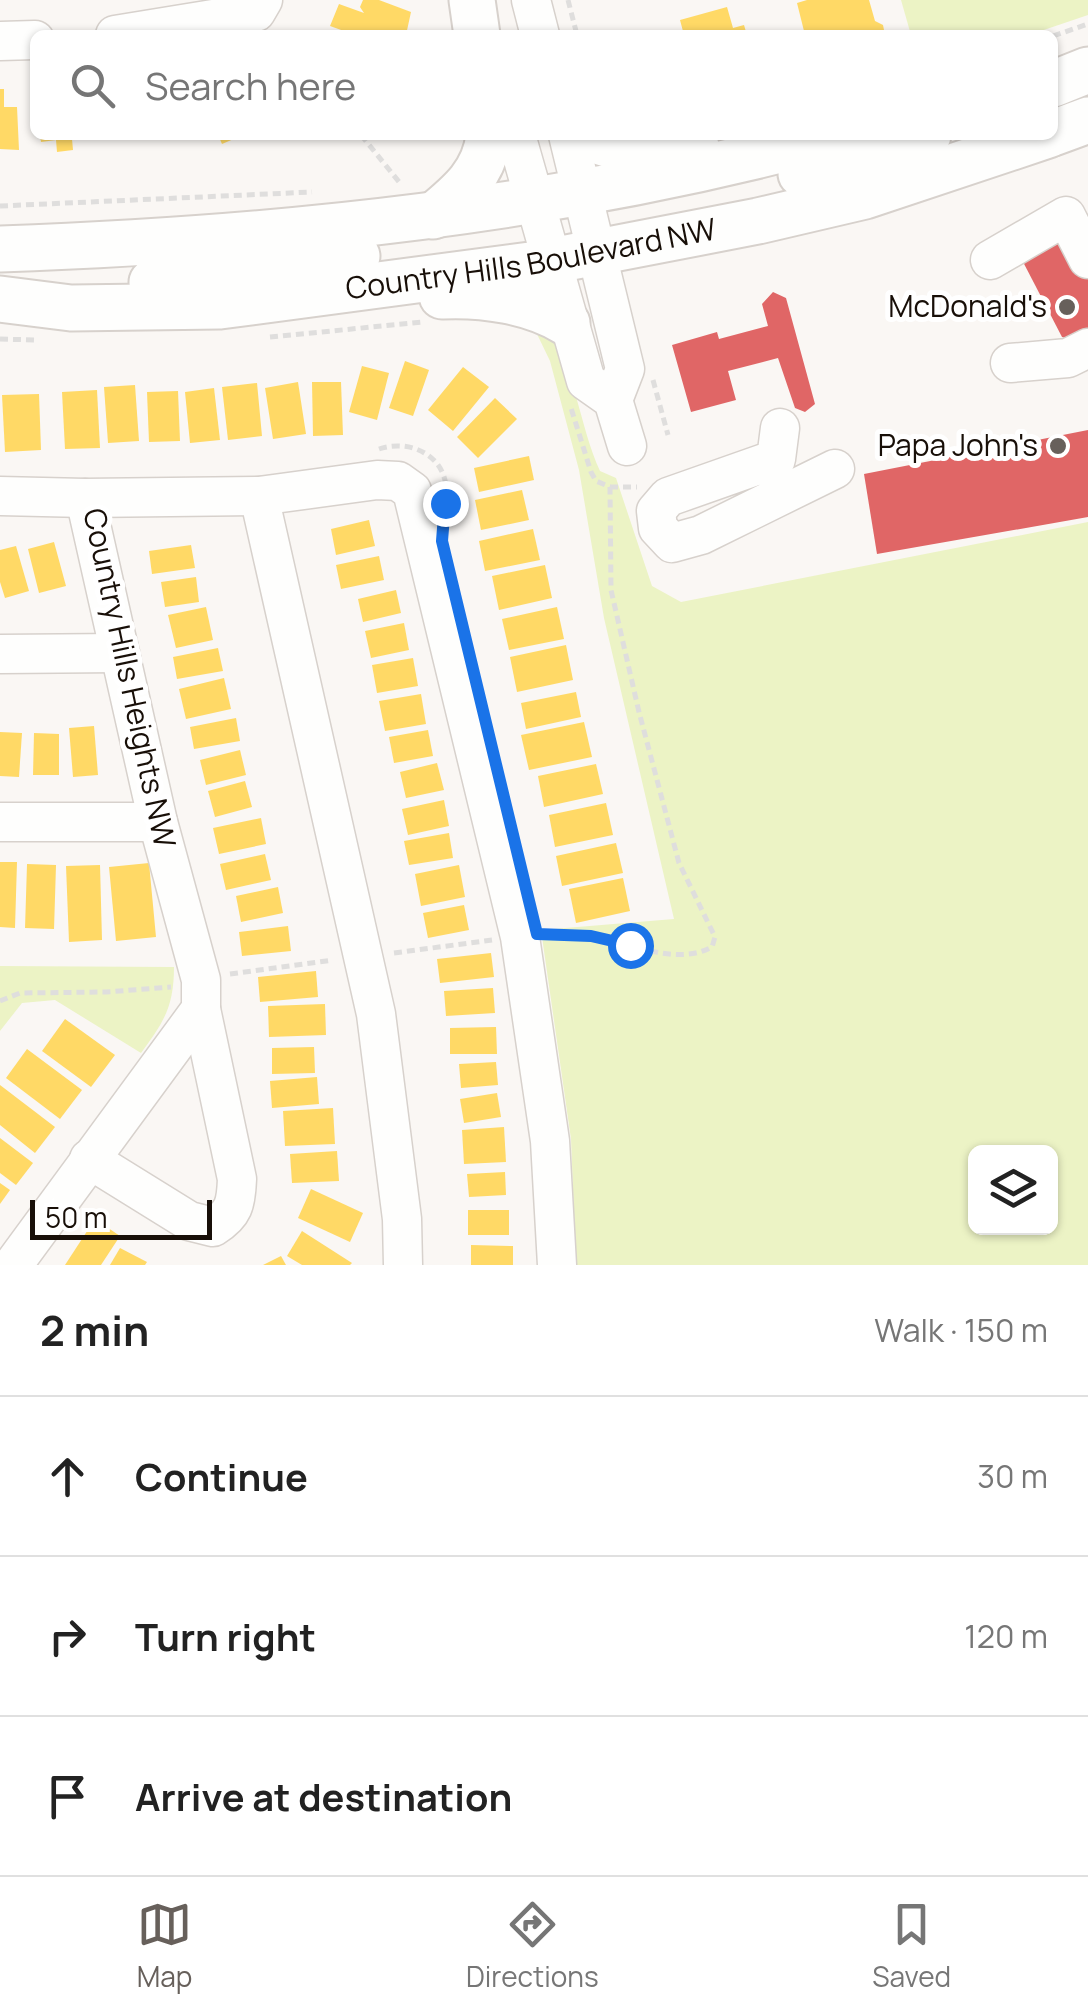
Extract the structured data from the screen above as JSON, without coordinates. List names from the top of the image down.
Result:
{
  "streets": {
    "main road": ["Country Hills Boulevard NW"],
    "street": ["Country Hills Heights NW"]
  },
  "places": ["McDonald's", "Papa John's"],
  "scale_bar": "50 m",
  "page": {
    "search": "Search here",
    "scale": "50 m",
    "heading": ["2 min", "Walk · 150 m"],
    "list": [
      ["Continue", "30 m"],
      ["Turn right", "120 m"],
      "Arrive at destination"
    ],
    "nav": ["Map", "Directions", "Saved"]
  }
}
